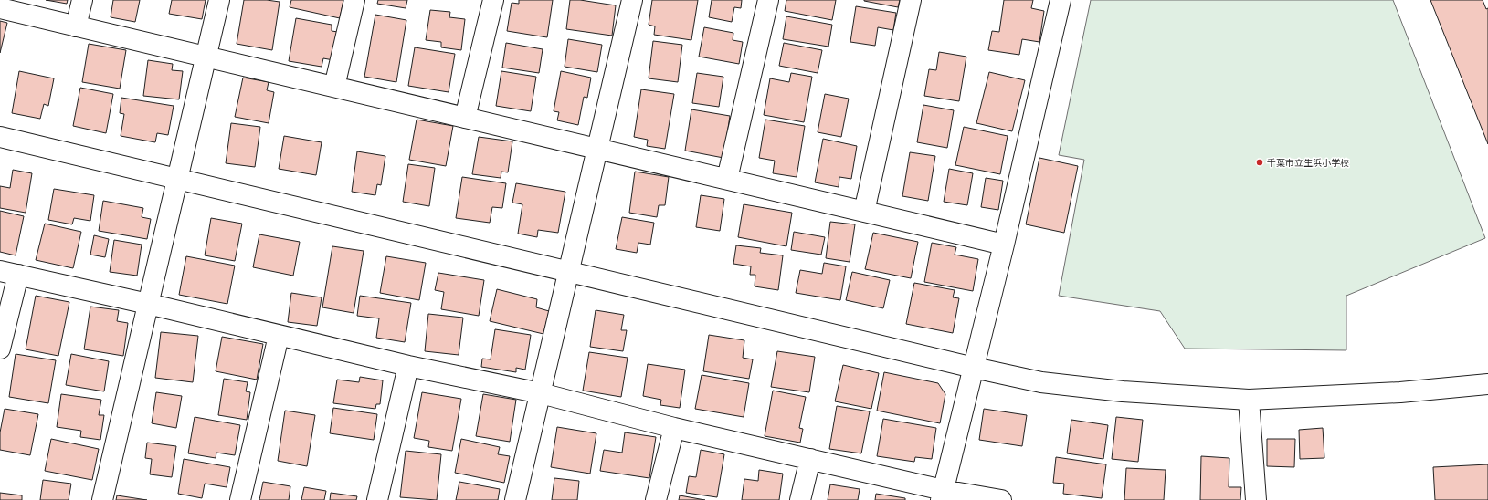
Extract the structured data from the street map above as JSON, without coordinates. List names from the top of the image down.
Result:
{
  "places": ["千葉市立生浜小学校"]
}
